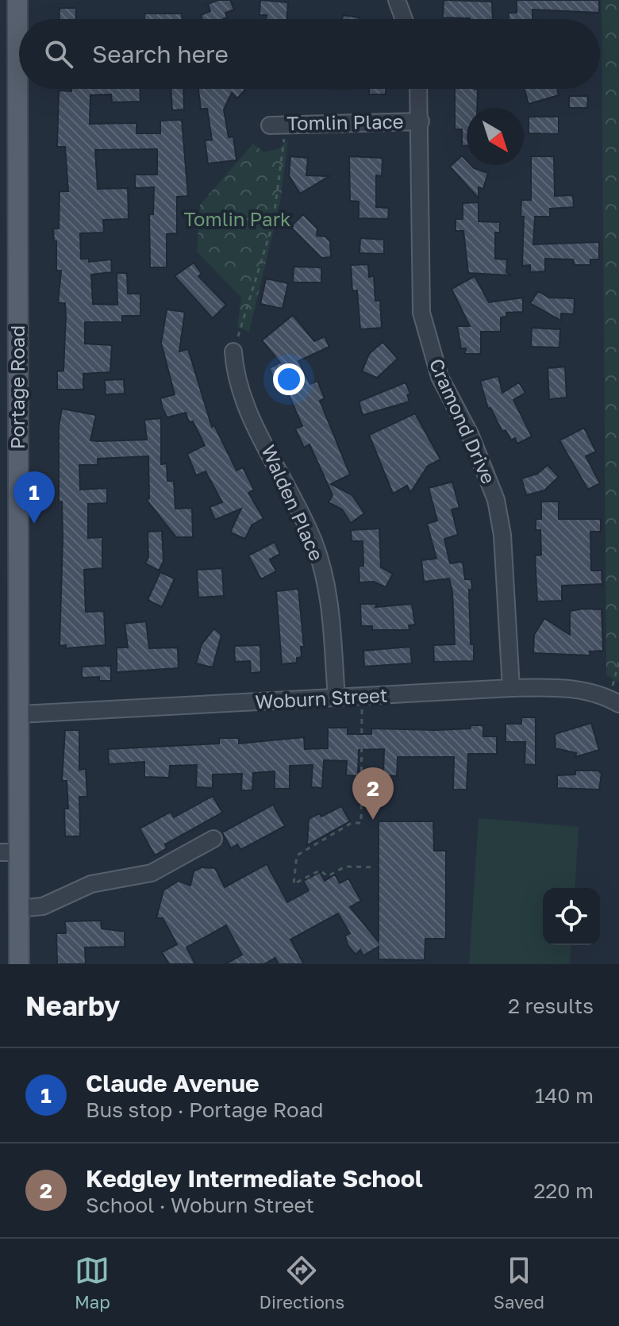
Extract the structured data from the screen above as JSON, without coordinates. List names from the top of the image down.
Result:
{
  "streets": {
    "main road": ["Portage Road"],
    "street": [
      "Tomlin Place",
      "Cramond Drive",
      "Walden Place",
      "Woburn Street"
    ]
  },
  "crossings": [
    ["Tomlin Place", "Cramond Drive"],
    ["Portage Road", "Woburn Street"],
    ["Cramond Drive", "Woburn Street"],
    ["Walden Place", "Woburn Street"]
  ],
  "parks": ["Tomlin Park"],
  "north": "bottom right",
  "page": {
    "search": "Search here",
    "pins": ["1", "2"],
    "heading": ["Nearby", "2 results"],
    "list": [
      {
        "mark": "1",
        "name": "Claude Avenue",
        "note": "Bus stop · Portage Road",
        "value": "140 m"
      },
      {
        "mark": "2",
        "name": "Kedgley Intermediate School",
        "note": "School · Woburn Street",
        "value": "220 m"
      }
    ],
    "nav": ["Map", "Directions", "Saved"]
  }
}
